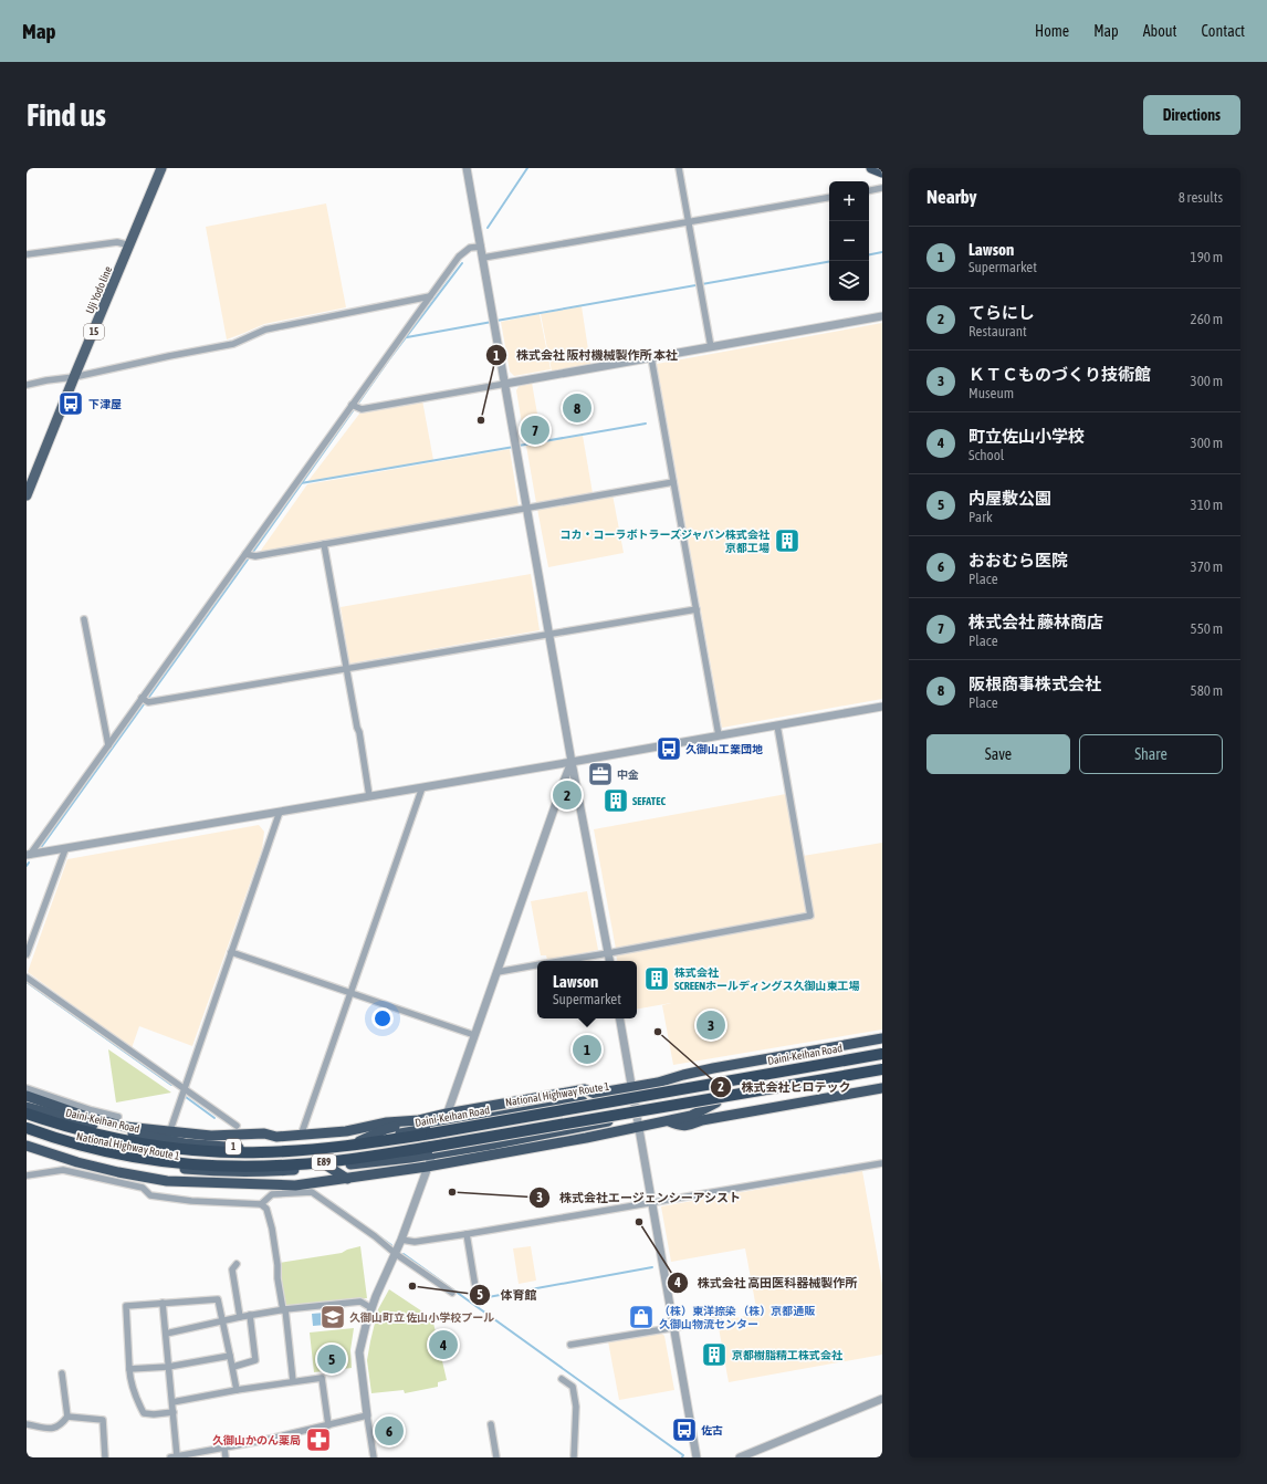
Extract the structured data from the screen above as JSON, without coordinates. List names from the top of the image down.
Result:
{
  "streets": {
    "highway": [
      "Daini-Keihan Road",
      "National Highway Route 1",
      "1",
      "E89"
    ],
    "main road": ["Uji Yodo line", "15"]
  },
  "places": {
    "bus stop": ["下津屋", "久御山工業団地", "佐古"],
    "other": [
      "株式会社 阪村機械製作所 本社",
      "株式会社ヒロテック",
      "株式会社エージェンシーアシスト",
      "株式会社 高田医科器械製作所",
      "体育館"
    ],
    "building": [
      "コカ・コーラボトラーズジャパン株式会社 京都工場",
      "SEFATEC",
      "株式会社 SCREENホールディングス久御山東工場",
      "京都樹脂精工株式会社"
    ],
    "office": ["中金"],
    "school or university": ["久御山町立 佐山小学校プール"],
    "shop": ["（株）東洋捺染 （株）京都通販 久御山物流センター"],
    "pharmacy": ["久御山かのん薬局"]
  },
  "page": {
    "header": "Map",
    "nav": [
      "Home",
      "Map",
      "About",
      "Contact"
    ],
    "buttons": [
      "Directions",
      ["Save", "Share"]
    ],
    "title": "Find us",
    "heading": ["Nearby", "8 results"],
    "map_buttons": ["+", "−"],
    "list": [
      {
        "mark": "1",
        "name": "Lawson",
        "note": "Supermarket",
        "value": "190 m"
      },
      {
        "mark": "2",
        "name": "てらにし",
        "note": "Restaurant",
        "value": "260 m"
      },
      {
        "mark": "3",
        "name": "ＫＴＣものづくり技術館",
        "note": "Museum",
        "value": "300 m"
      },
      {
        "mark": "4",
        "name": "町立佐山小学校",
        "note": "School",
        "value": "300 m"
      },
      {
        "mark": "5",
        "name": "内屋敷公園",
        "note": "Park",
        "value": "310 m"
      },
      {
        "mark": "6",
        "name": "おおむら医院",
        "note": "Place",
        "value": "370 m"
      },
      {
        "mark": "7",
        "name": "株式会社 藤林商店",
        "note": "Place",
        "value": "550 m"
      },
      {
        "mark": "8",
        "name": "阪根商事株式会社",
        "note": "Place",
        "value": "580 m"
      }
    ],
    "pins": [
      "8",
      "7",
      "2",
      "3",
      "1",
      "4",
      "5",
      "6"
    ],
    "popup": ["Lawson", "Supermarket"]
  }
}
